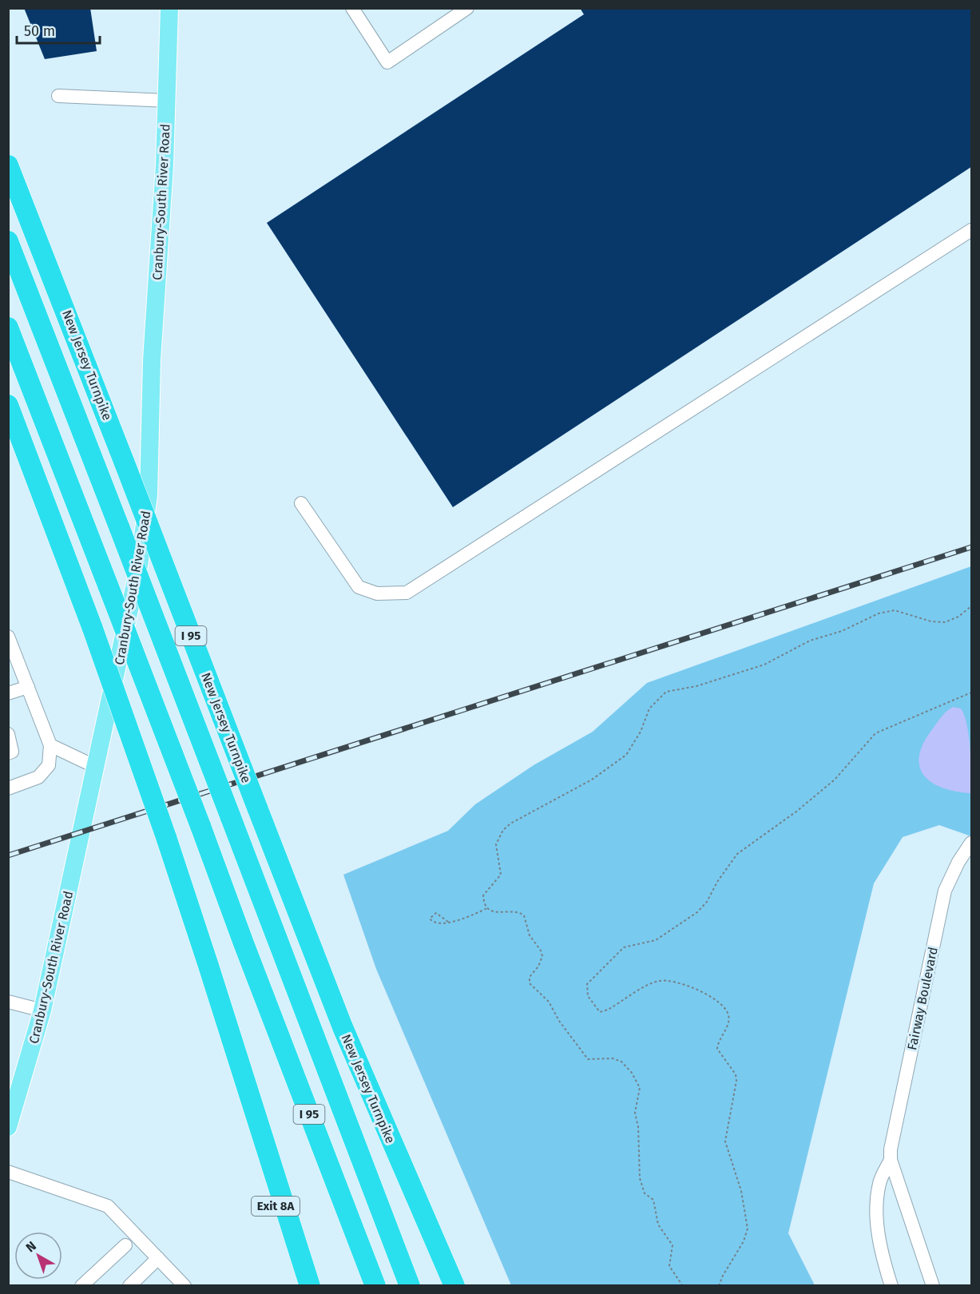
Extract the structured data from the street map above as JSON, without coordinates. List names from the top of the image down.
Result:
{
  "streets": {
    "highway": ["New Jersey Turnpike", "I 95", "Exit 8A"],
    "main road": ["Cranbury-South River Road"],
    "street": ["Fairway Boulevard"]
  },
  "scale_bar": "50 m",
  "north": "top left"
}
